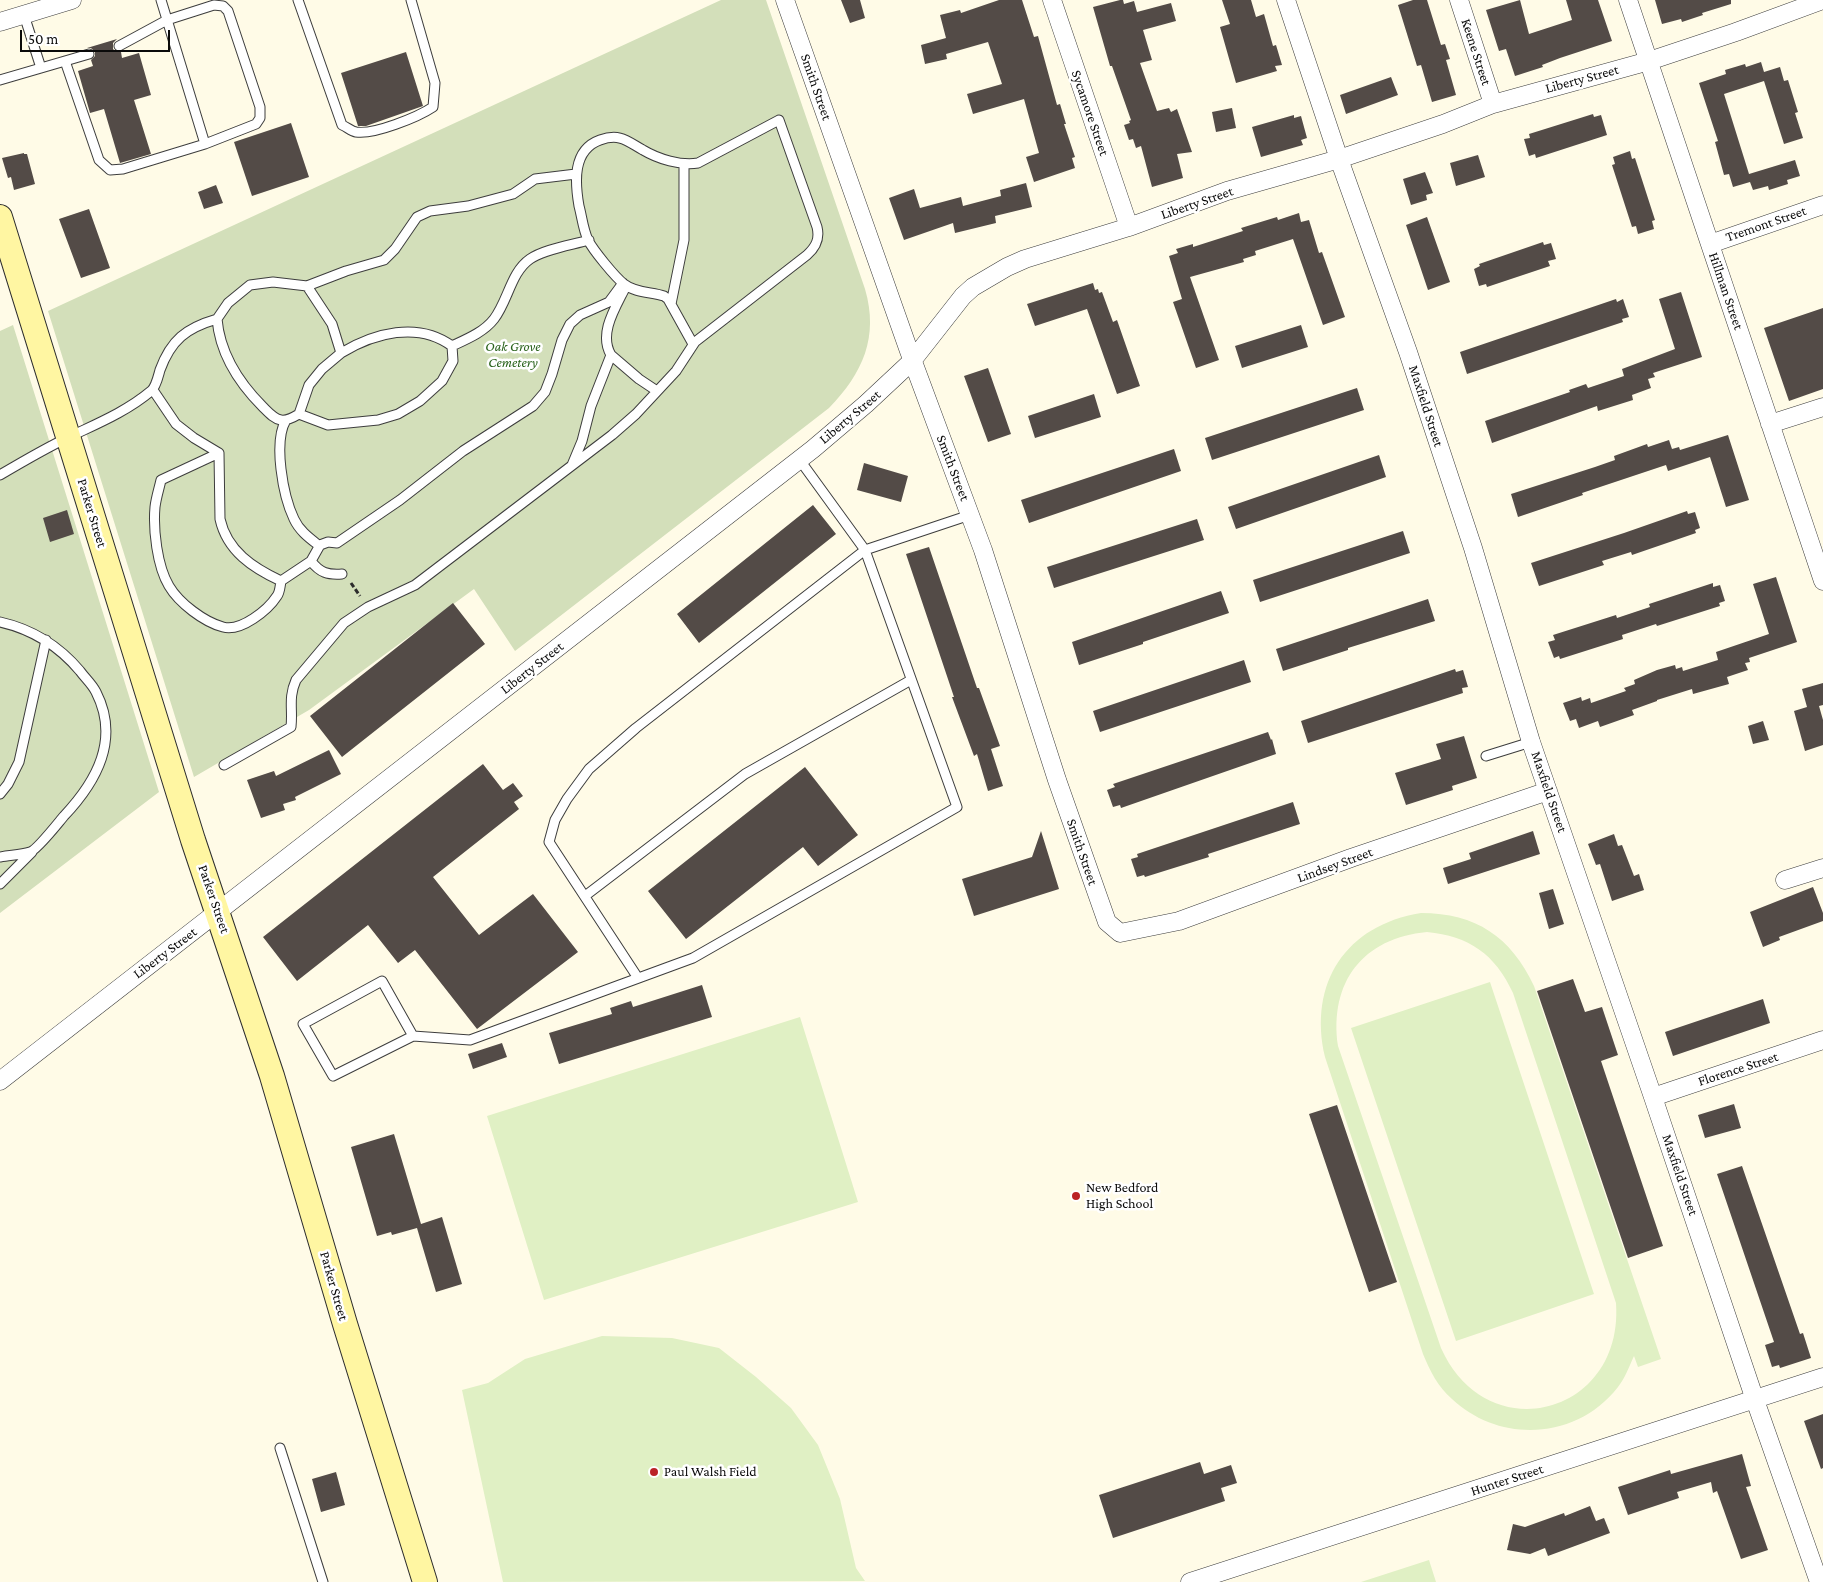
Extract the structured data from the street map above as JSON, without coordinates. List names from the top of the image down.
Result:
{
  "streets": {
    "main road": ["Parker Street"],
    "street": [
      "Keene Street",
      "Liberty Street",
      "Smith Street",
      "Sycamore Street",
      "Tremont Street",
      "Hillman Street",
      "Maxfield Street",
      "Lindsey Street",
      "Florence Street",
      "Hunter Street"
    ]
  },
  "crossings": [
    ["Keene Street", "Liberty Street"],
    ["Liberty Street", "Smith Street"],
    ["Liberty Street", "Sycamore Street"],
    ["Liberty Street", "Hillman Street"],
    ["Liberty Street", "Maxfield Street"],
    ["Liberty Street", "Parker Street"],
    ["Smith Street", "Lindsey Street"],
    ["Tremont Street", "Hillman Street"],
    ["Maxfield Street", "Lindsey Street"],
    ["Maxfield Street", "Florence Street"],
    ["Maxfield Street", "Hunter Street"]
  ],
  "parks": ["Oak Grove Cemetery"],
  "places": ["New Bedford High School", "Paul Walsh Field"],
  "scale_bar": "50 m"
}
